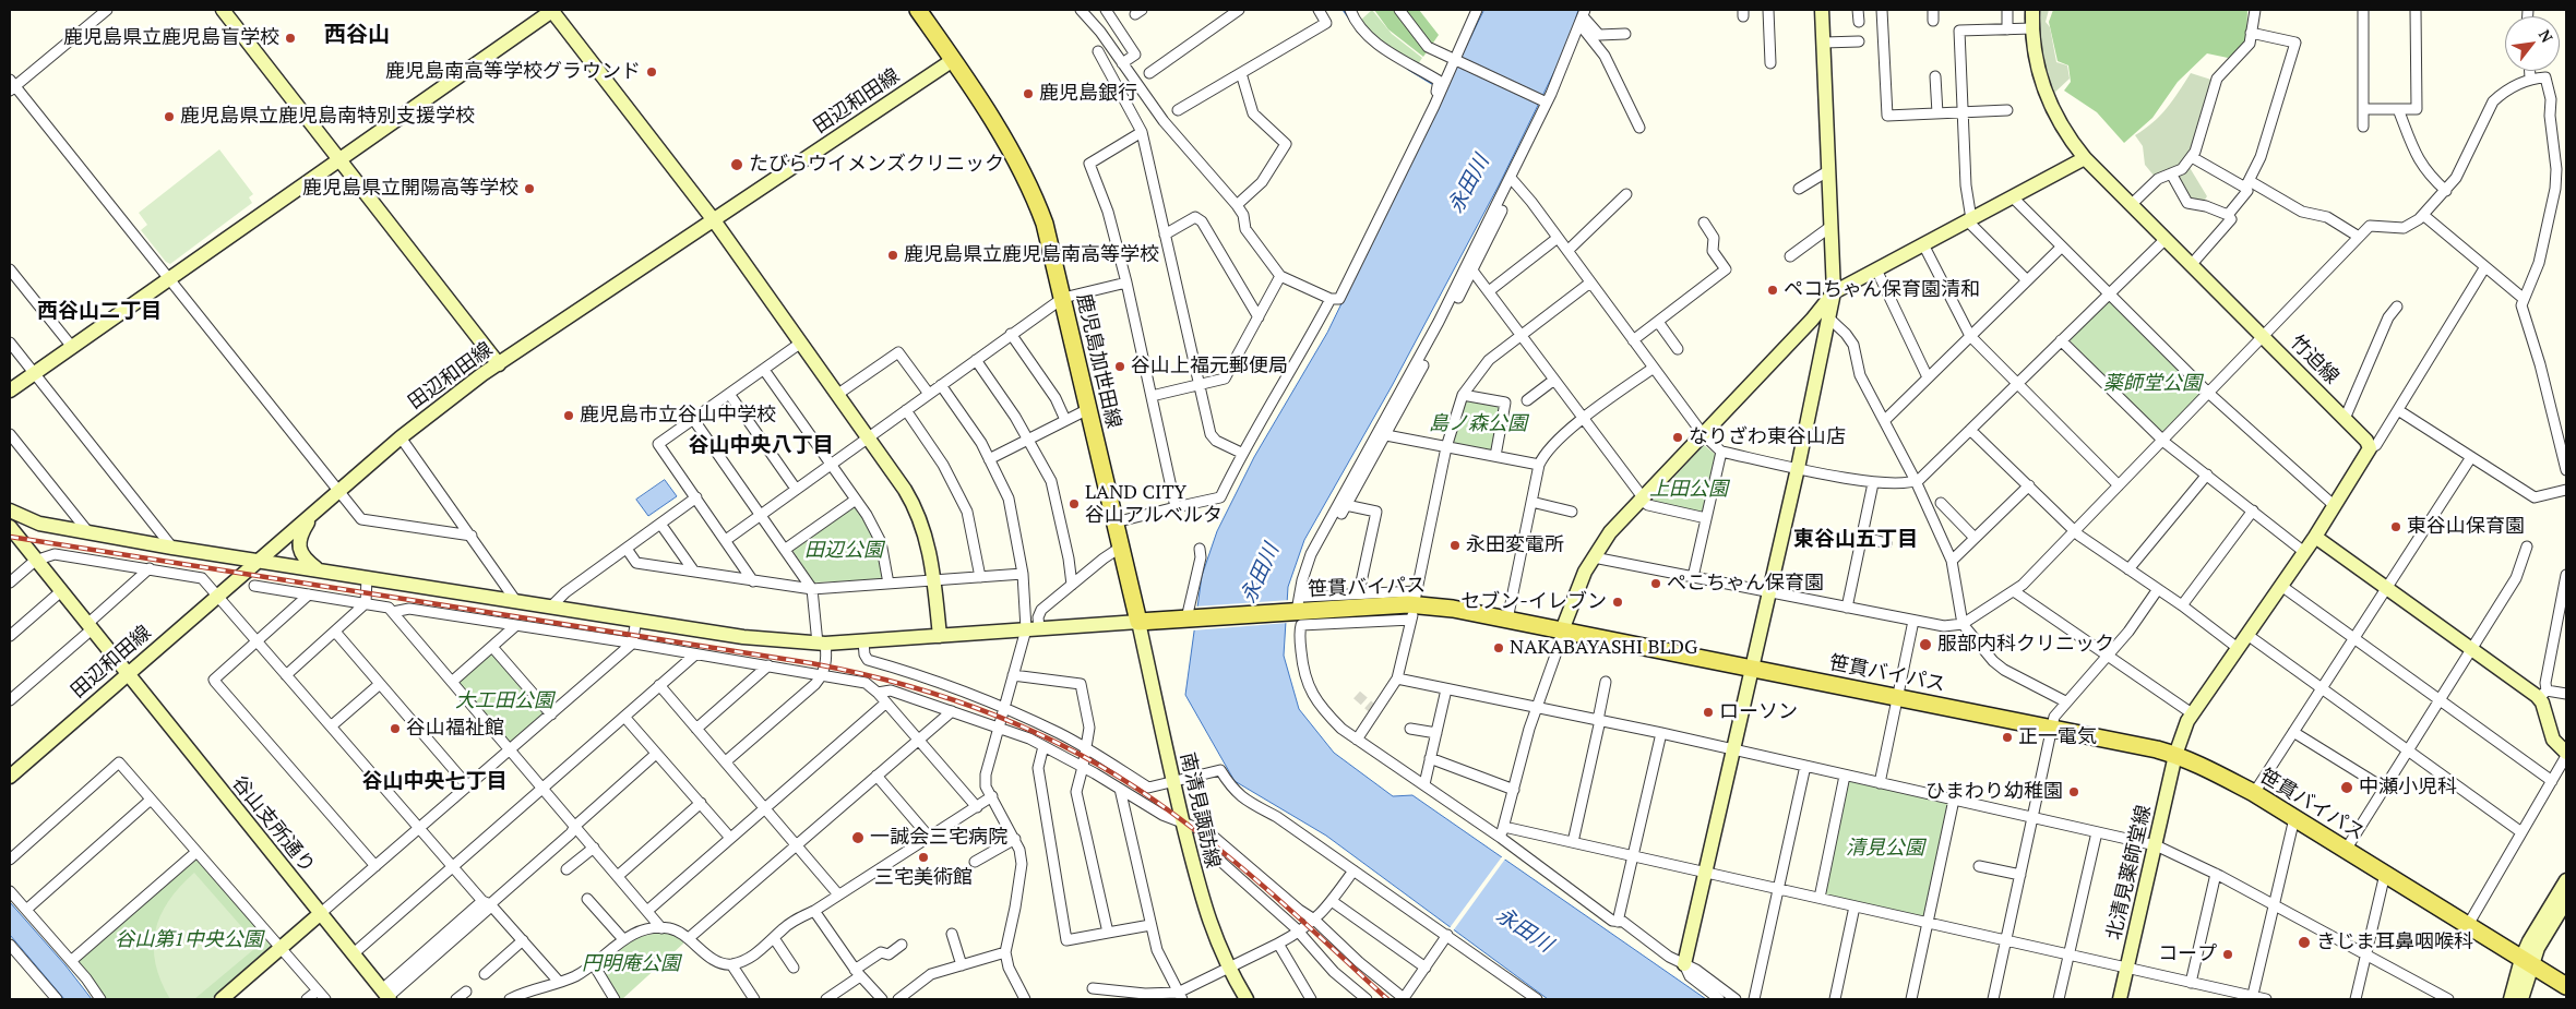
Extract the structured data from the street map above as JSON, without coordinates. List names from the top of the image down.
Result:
{
  "streets": {
    "main road": ["鹿児島加世田線", "笹貫バイパス"],
    "street": [
      "田辺和田線",
      "竹迫線",
      "南清見諏訪線",
      "谷山支所通り",
      "北清見薬師堂線"
    ]
  },
  "crossings": [
    ["田辺和田線", "鹿児島加世田線"],
    ["田辺和田線", "谷山支所通り"],
    ["鹿児島加世田線", "笹貫バイパス"],
    ["鹿児島加世田線", "南清見諏訪線"],
    ["笹貫バイパス", "南清見諏訪線"],
    ["笹貫バイパス", "北清見薬師堂線"]
  ],
  "districts": [
    "西谷山",
    "西谷山二丁目",
    "谷山中央八丁目",
    "東谷山五丁目",
    "谷山中央七丁目"
  ],
  "water": ["永田川"],
  "parks": [
    "薬師堂公園",
    "島ノ森公園",
    "上田公園",
    "田辺公園",
    "大工田公園",
    "清見公園",
    "谷山第1中央公園",
    "円明庵公園"
  ],
  "places": [
    "鹿児島県立鹿児島盲学校",
    "鹿児島南高等学校グラウンド",
    "鹿児島銀行",
    "鹿児島県立鹿児島南特別支援学校",
    "たびらウイメンズクリニック",
    "鹿児島県立開陽高等学校",
    "鹿児島県立鹿児島南高等学校",
    "ペコちゃん保育園清和",
    "谷山上福元郵便局",
    "鹿児島市立谷山中学校",
    "なりざわ東谷山店",
    "LAND CITY 谷山アルベルタ",
    "東谷山保育園",
    "永田変電所",
    "ぺこちゃん保育園",
    "セブン-イレブン",
    "服部内科クリニック",
    "NAKABAYASHI BLDG",
    "ローソン",
    "谷山福祉館",
    "正一電気",
    "中瀬小児科",
    "ひまわり幼稚園",
    "一誠会三宅病院",
    "三宅美術館",
    "きじま耳鼻咽喉科",
    "コープ"
  ],
  "north": "top right"
}
